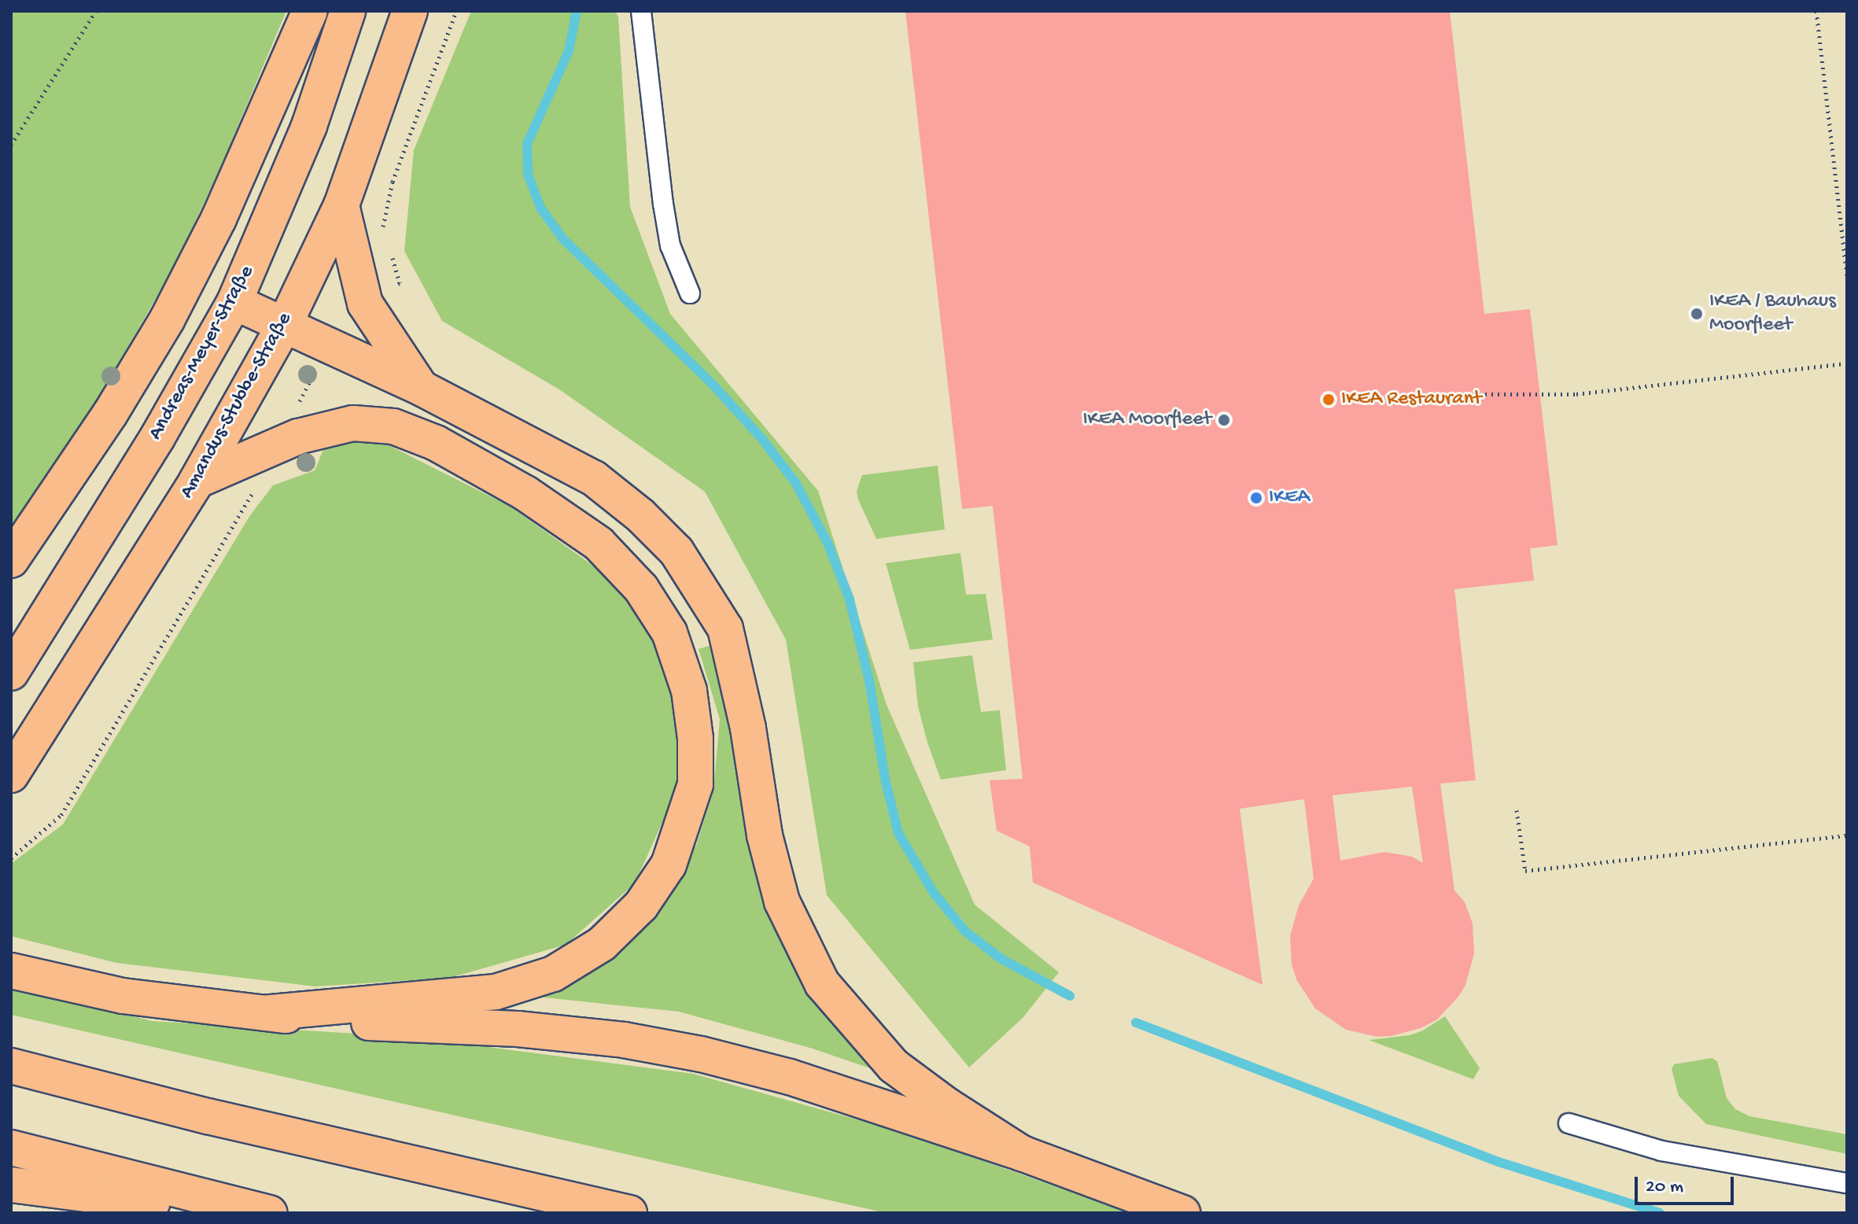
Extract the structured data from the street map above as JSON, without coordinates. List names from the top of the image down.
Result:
{
  "streets": {
    "main road": ["Andreas-Meyer-Straße", "Amandus-Stubbe-Straße"]
  },
  "places": [
    "IKEA / Bauhaus Moorfleet",
    "IKEA Restaurant",
    "IKEA Moorfleet",
    "IKEA"
  ],
  "scale_bar": "20 m"
}
